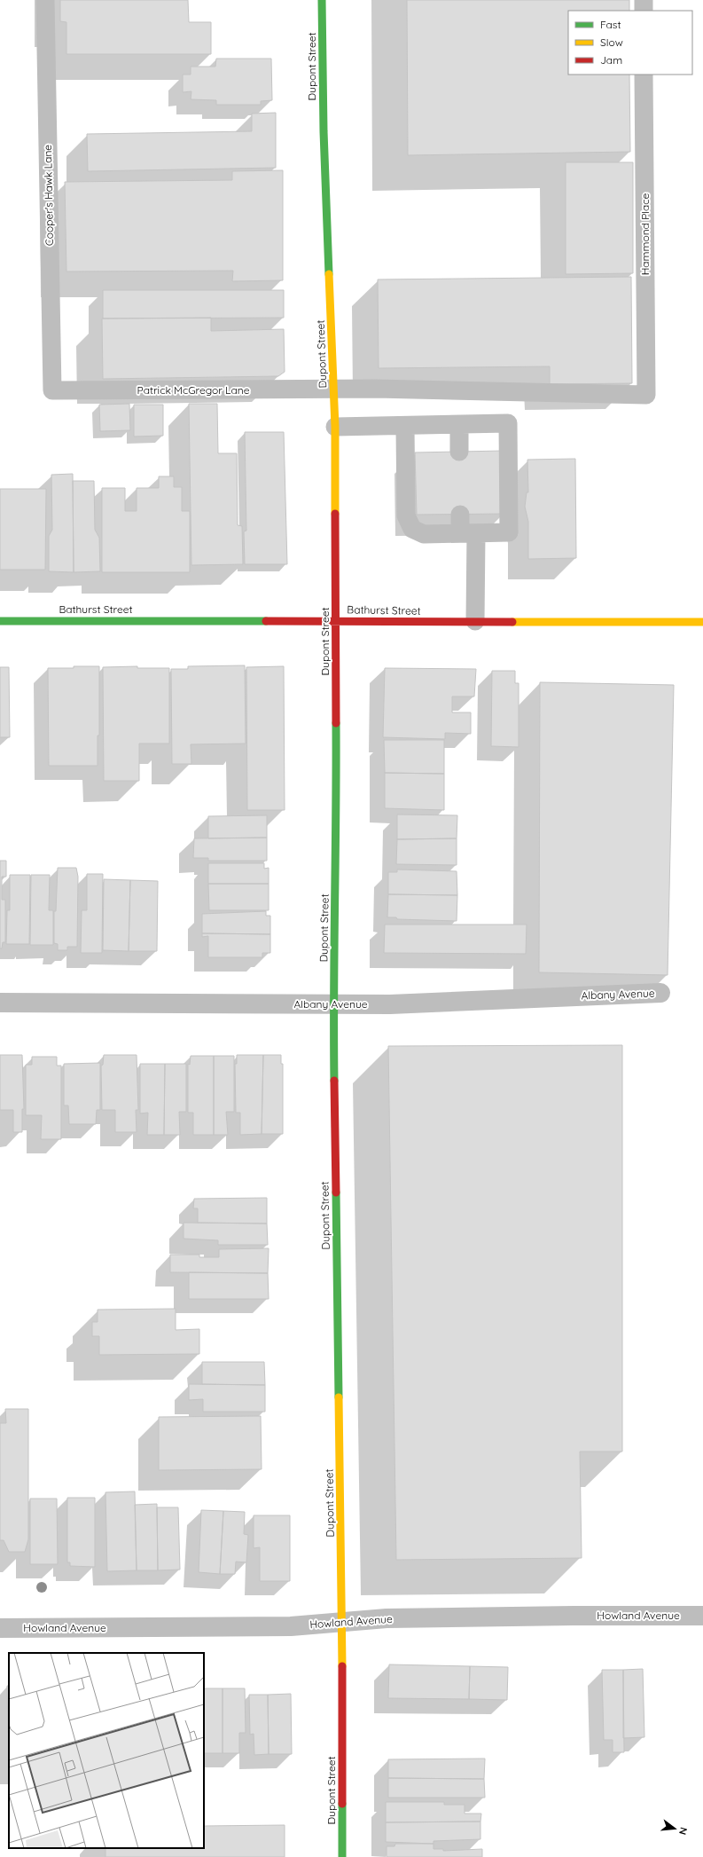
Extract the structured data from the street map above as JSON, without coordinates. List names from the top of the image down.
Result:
{
  "streets": {
    "main road": ["Dupont Street", "Bathurst Street"],
    "street": ["Albany Avenue", "Howland Avenue"],
    "lane": ["Cooper's Hawk Lane", "Hammond Place", "Patrick McGregor Lane"]
  },
  "crossings": [
    ["Dupont Street", "Patrick McGregor Lane"],
    ["Dupont Street", "Bathurst Street"],
    ["Dupont Street", "Albany Avenue"],
    ["Dupont Street", "Howland Avenue"],
    ["Cooper's Hawk Lane", "Patrick McGregor Lane"],
    ["Hammond Place", "Patrick McGregor Lane"]
  ],
  "legend": ["Fast", "Slow", "Jam"],
  "north": "right"
}
